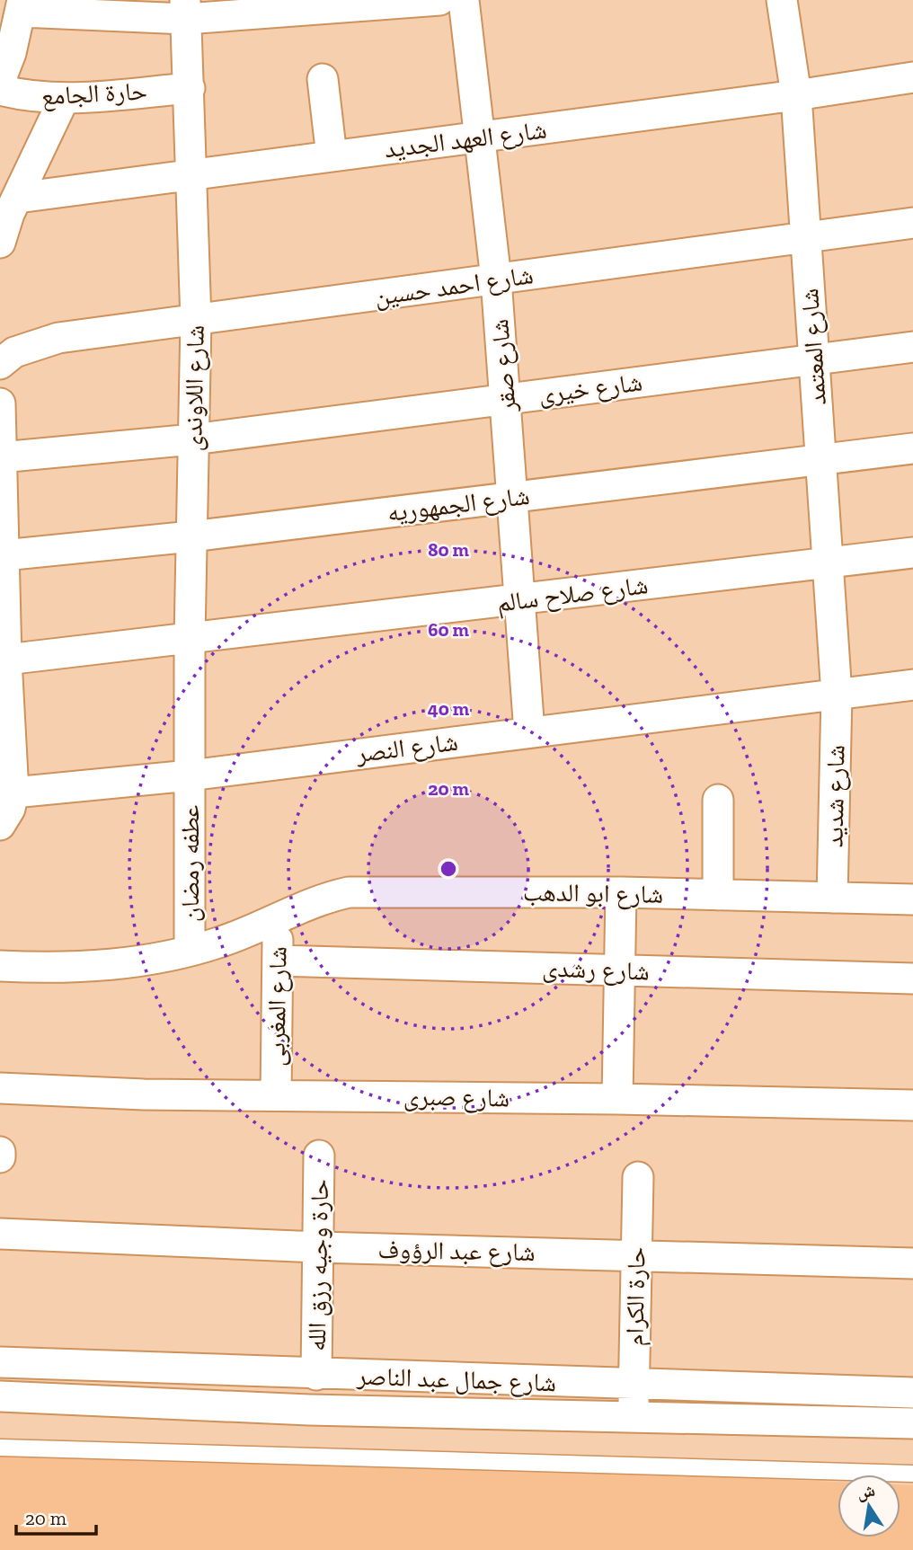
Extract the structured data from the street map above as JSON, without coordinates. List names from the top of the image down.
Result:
{
  "streets": {
    "street": [
      "حارة الجامع",
      "شارع العهد الجديد",
      "شارع احمد حسين",
      "شارع المعتمد",
      "شارع صقر",
      "شارع اللاوندى",
      "شارع خيرى",
      "شارع الجمهوريه",
      "شارع صلاح سالم",
      "شارع النصر",
      "شارع شديد",
      "عطفه رمضان",
      "شارع ابو الدهب",
      "شارع رشدى",
      "شارع المغربى",
      "شارع صبرى",
      "شارع عبد الرؤوف",
      "حارة وجيه رزق الله",
      "حارة الكرام",
      "شارع جمال عبد الناصر"
    ]
  },
  "crossings": [
    ["حارة الجامع", "شارع اللاوندى"],
    ["شارع العهد الجديد", "شارع المعتمد"],
    ["شارع العهد الجديد", "شارع صقر"],
    ["شارع العهد الجديد", "شارع اللاوندى"],
    ["شارع احمد حسين", "شارع المعتمد"],
    ["شارع احمد حسين", "شارع صقر"],
    ["شارع احمد حسين", "شارع اللاوندى"],
    ["شارع المعتمد", "شارع خيرى"],
    ["شارع المعتمد", "شارع الجمهوريه"],
    ["شارع المعتمد", "شارع صلاح سالم"],
    ["شارع المعتمد", "شارع النصر"],
    ["شارع المعتمد", "شارع شديد"],
    ["شارع صقر", "شارع خيرى"],
    ["شارع صقر", "شارع الجمهوريه"],
    ["شارع صقر", "شارع صلاح سالم"],
    ["شارع صقر", "شارع النصر"],
    ["شارع اللاوندى", "شارع خيرى"],
    ["شارع اللاوندى", "شارع الجمهوريه"],
    ["شارع اللاوندى", "شارع صلاح سالم"],
    ["شارع اللاوندى", "شارع النصر"],
    ["شارع اللاوندى", "عطفه رمضان"],
    ["شارع النصر", "شارع شديد"],
    ["شارع النصر", "عطفه رمضان"],
    ["شارع شديد", "شارع ابو الدهب"],
    ["عطفه رمضان", "شارع ابو الدهب"],
    ["شارع ابو الدهب", "شارع المغربى"],
    ["شارع رشدى", "شارع المغربى"],
    ["شارع المغربى", "شارع صبرى"],
    ["شارع عبد الرؤوف", "حارة وجيه رزق الله"],
    ["شارع عبد الرؤوف", "حارة الكرام"],
    ["حارة وجيه رزق الله", "شارع جمال عبد الناصر"],
    ["حارة الكرام", "شارع جمال عبد الناصر"]
  ],
  "scale_bar": "20 m",
  "north": "top",
  "rings": [
    "80 m",
    "60 m",
    "40 m",
    "20 m"
  ]
}
